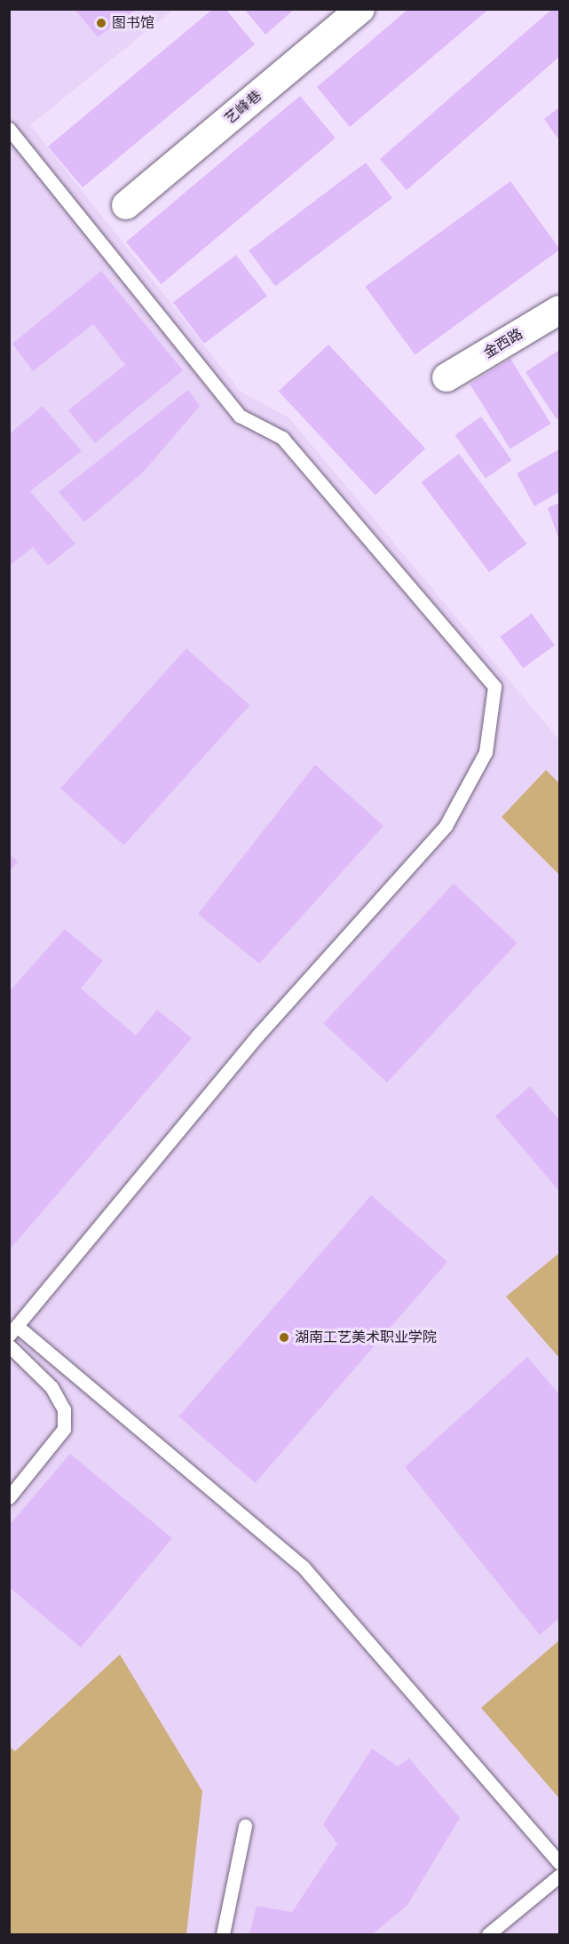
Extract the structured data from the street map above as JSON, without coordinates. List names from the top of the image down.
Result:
{
  "streets": {
    "street": ["艺峰巷", "金西路"]
  },
  "places": ["图书馆", "湖南工艺美术职业学院"]
}
